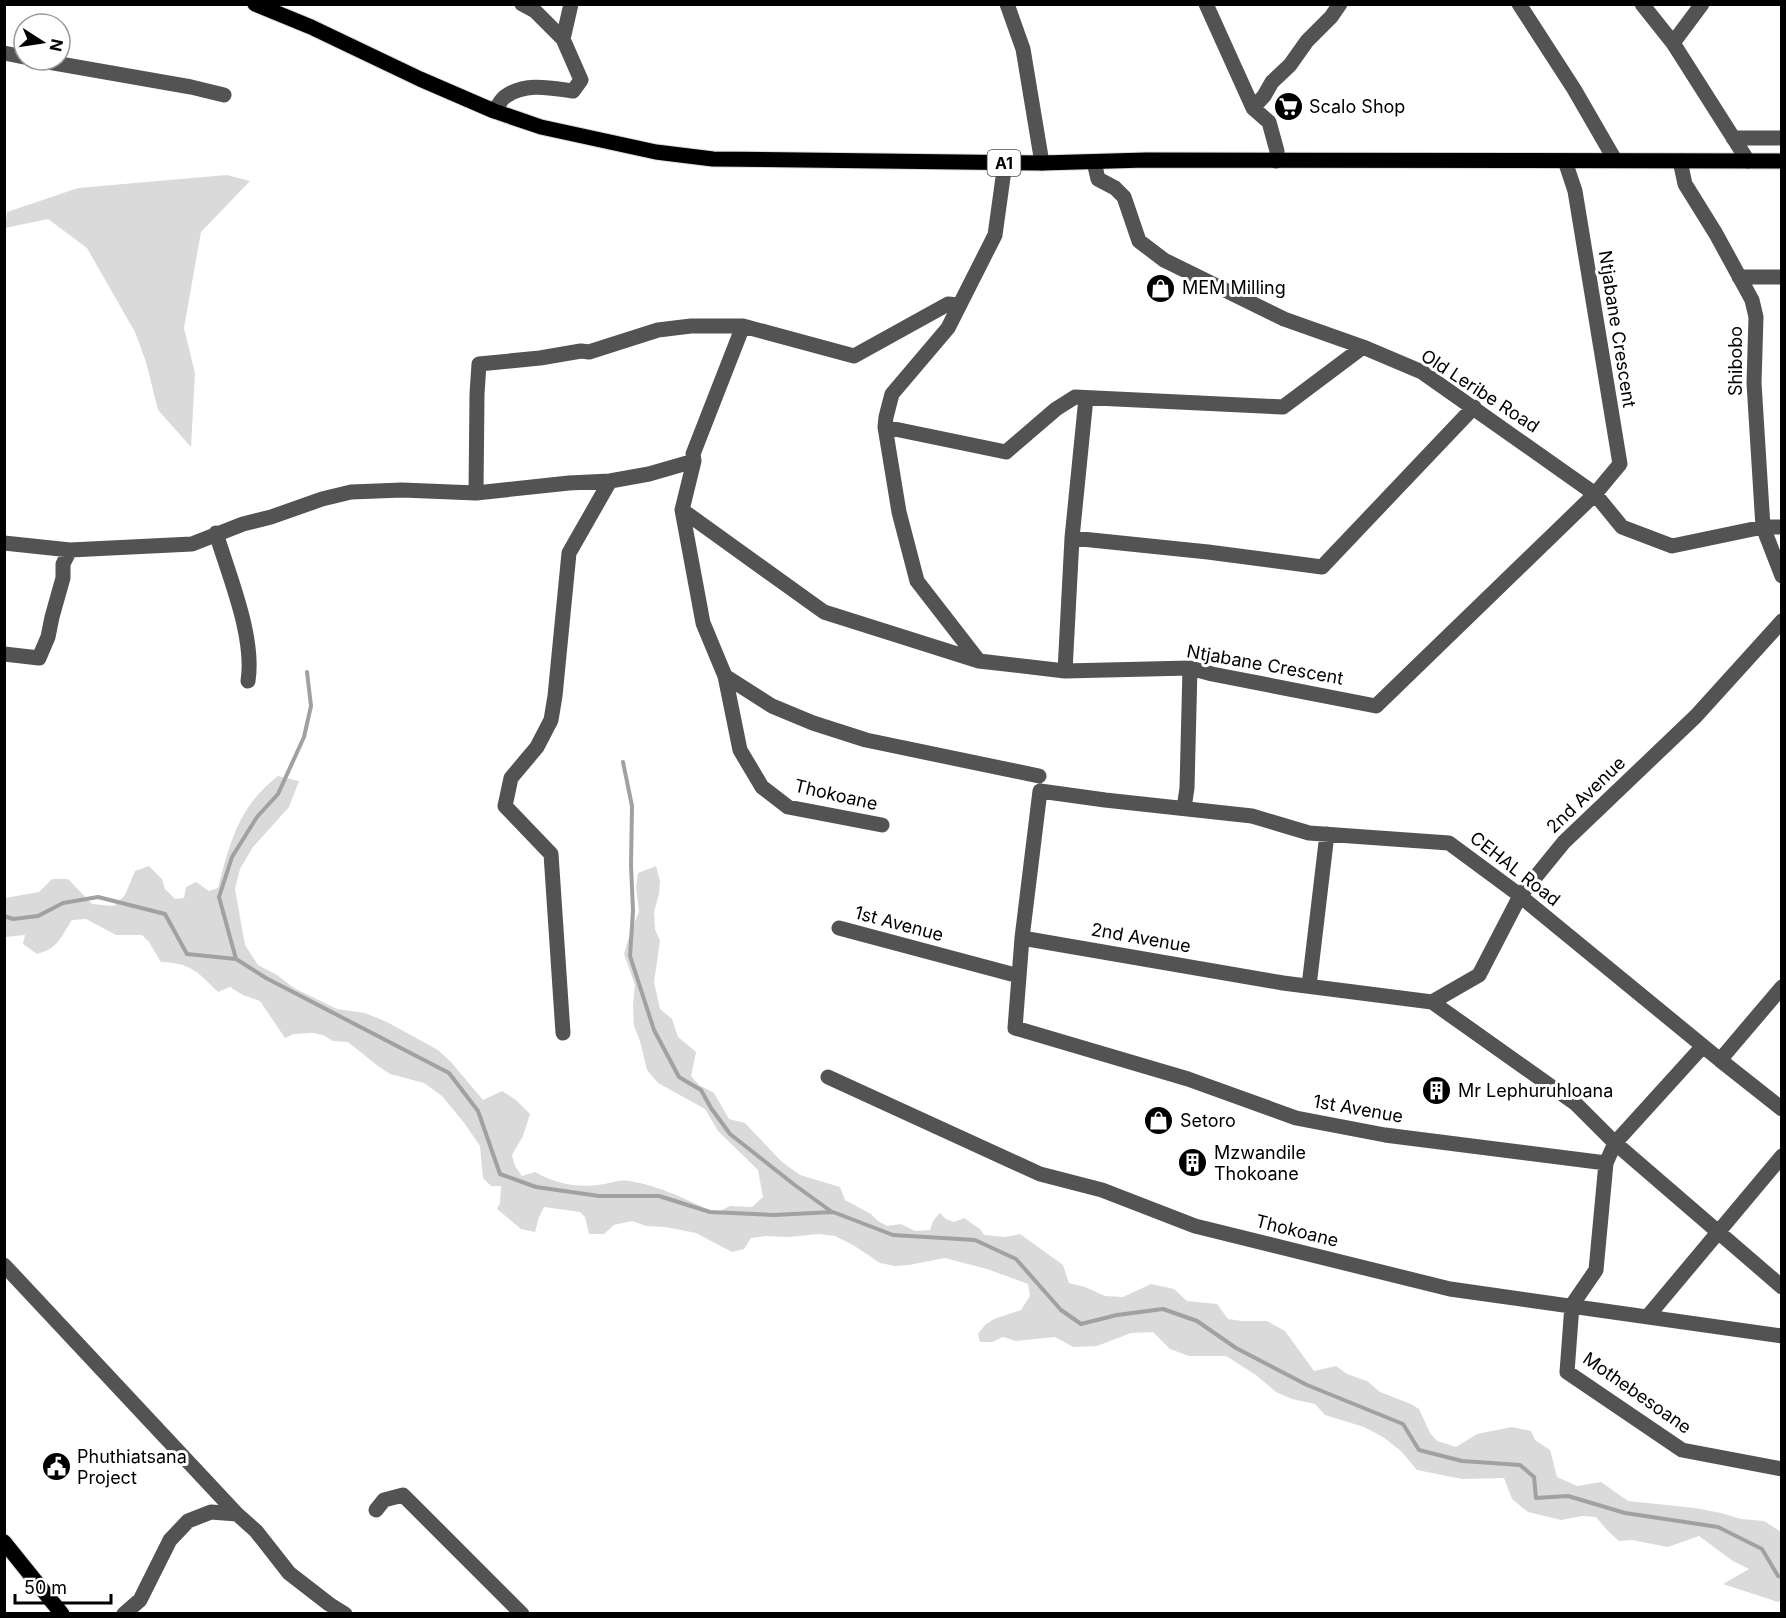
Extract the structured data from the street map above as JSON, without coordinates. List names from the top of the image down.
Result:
{
  "streets": {
    "main road": ["A1"],
    "street": [
      "Ntjabane Crescent",
      "Shibobo",
      "Old Leribe Road",
      "Thokoane",
      "2nd Avenue",
      "CEHAL Road",
      "1st Avenue",
      "Mothebesoane"
    ]
  },
  "crossings": [
    ["A1", "Ntjabane Crescent"],
    ["A1", "Shibobo"],
    ["A1", "Old Leribe Road"],
    ["Ntjabane Crescent", "Old Leribe Road"],
    ["Ntjabane Crescent", "Thokoane"],
    ["Shibobo", "Old Leribe Road"],
    ["Thokoane", "Mothebesoane"],
    ["2nd Avenue", "CEHAL Road"],
    ["2nd Avenue", "1st Avenue"],
    ["CEHAL Road", "1st Avenue"]
  ],
  "places": {
    "supermarket": ["Scalo Shop"],
    "shop": ["MEM Milling", "Setoro"],
    "building": ["Mr Lephuruhloana", "Mzwandile Thokoane"],
    "public building": ["Phuthiatsana Project"]
  },
  "scale_bar": "50 m",
  "north": "right"
}
